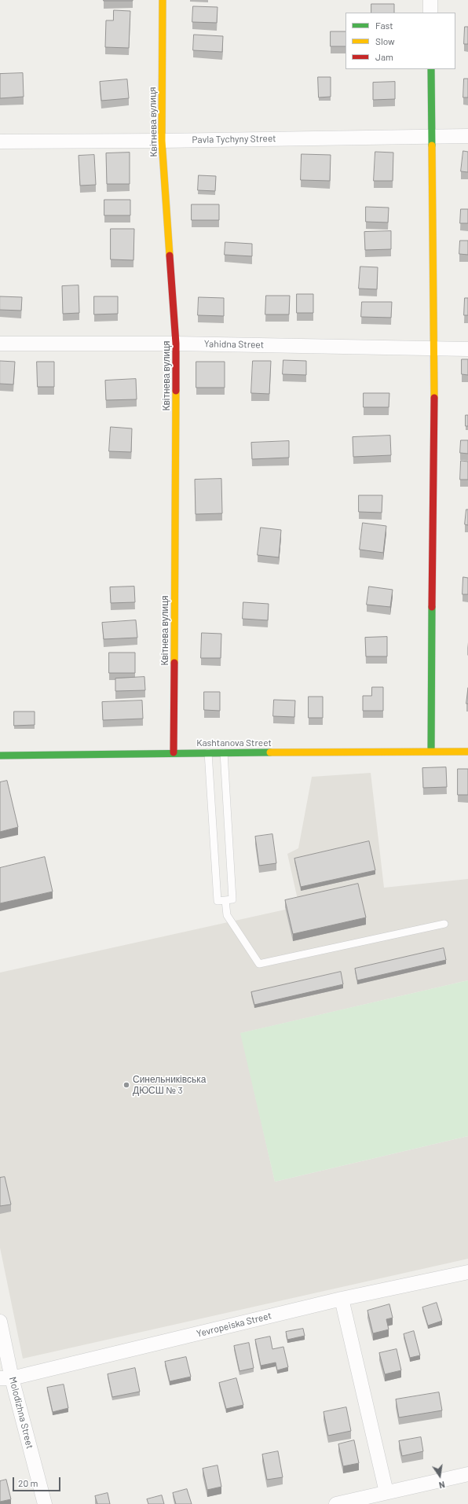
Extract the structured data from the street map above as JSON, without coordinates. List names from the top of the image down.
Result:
{
  "streets": {
    "street": [
      "Квітнева вулиця",
      "Pavla Tychyny Street",
      "Yahidna Street",
      "Kashtanova Street",
      "Yevropeiska Street",
      "Molodizhna Street"
    ]
  },
  "crossings": [
    ["Квітнева вулиця", "Pavla Tychyny Street"],
    ["Квітнева вулиця", "Yahidna Street"],
    ["Квітнева вулиця", "Kashtanova Street"],
    ["Yevropeiska Street", "Molodizhna Street"]
  ],
  "places": ["Синельниківська ДЮСШ № 3"],
  "legend": ["Fast", "Slow", "Jam"],
  "scale_bar": "20 m",
  "north": "bottom"
}
